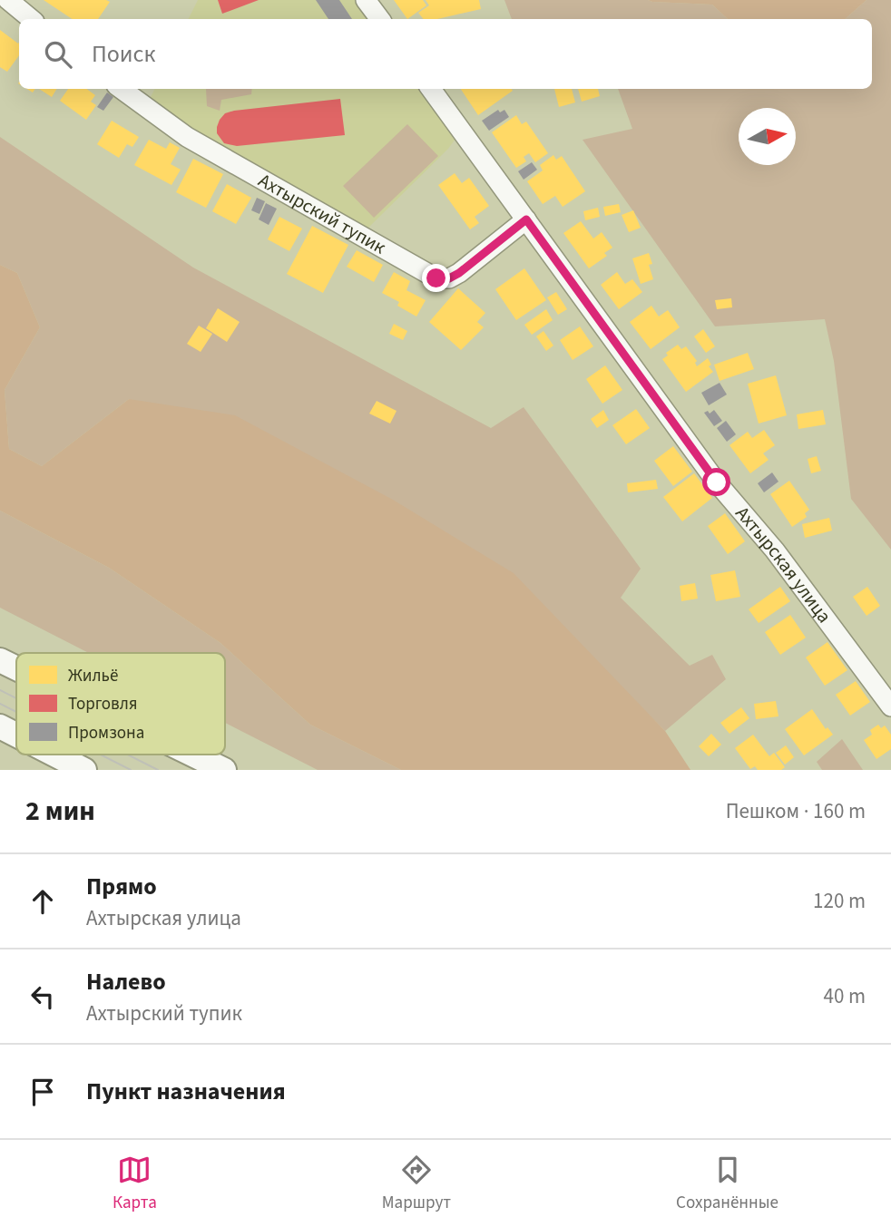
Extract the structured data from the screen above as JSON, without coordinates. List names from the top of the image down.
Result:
{
  "streets": {
    "street": ["Ахтырский тупик", "Ахтырская улица"]
  },
  "crossings": [
    ["Ахтырский тупик", "Ахтырская улица"]
  ],
  "legend": ["Жильё", "Торговля", "Промзона"],
  "north": "right",
  "page": {
    "search": "Поиск",
    "heading": ["2 мин", "Пешком · 160 m"],
    "list": [
      ["Прямо", "Ахтырская улица", "120 m"],
      ["Налево", "Ахтырский тупик", "40 m"],
      "Пункт назначения"
    ],
    "nav": ["Карта", "Маршрут", "Сохранённые"]
  }
}
